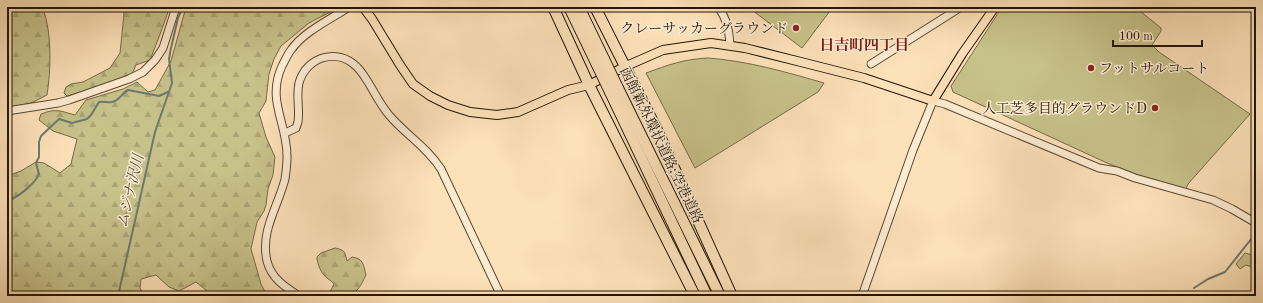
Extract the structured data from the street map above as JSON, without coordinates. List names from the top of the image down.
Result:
{
  "streets": {
    "highway": ["函館新外環状道路;空港道路"]
  },
  "districts": ["日吉町四丁目"],
  "water": ["ムジナ沢川"],
  "places": ["クレーサッカーグラウンド", "フットサルコート", "人工芝多目的グラウンドD"],
  "scale_bar": "100 m"
}
